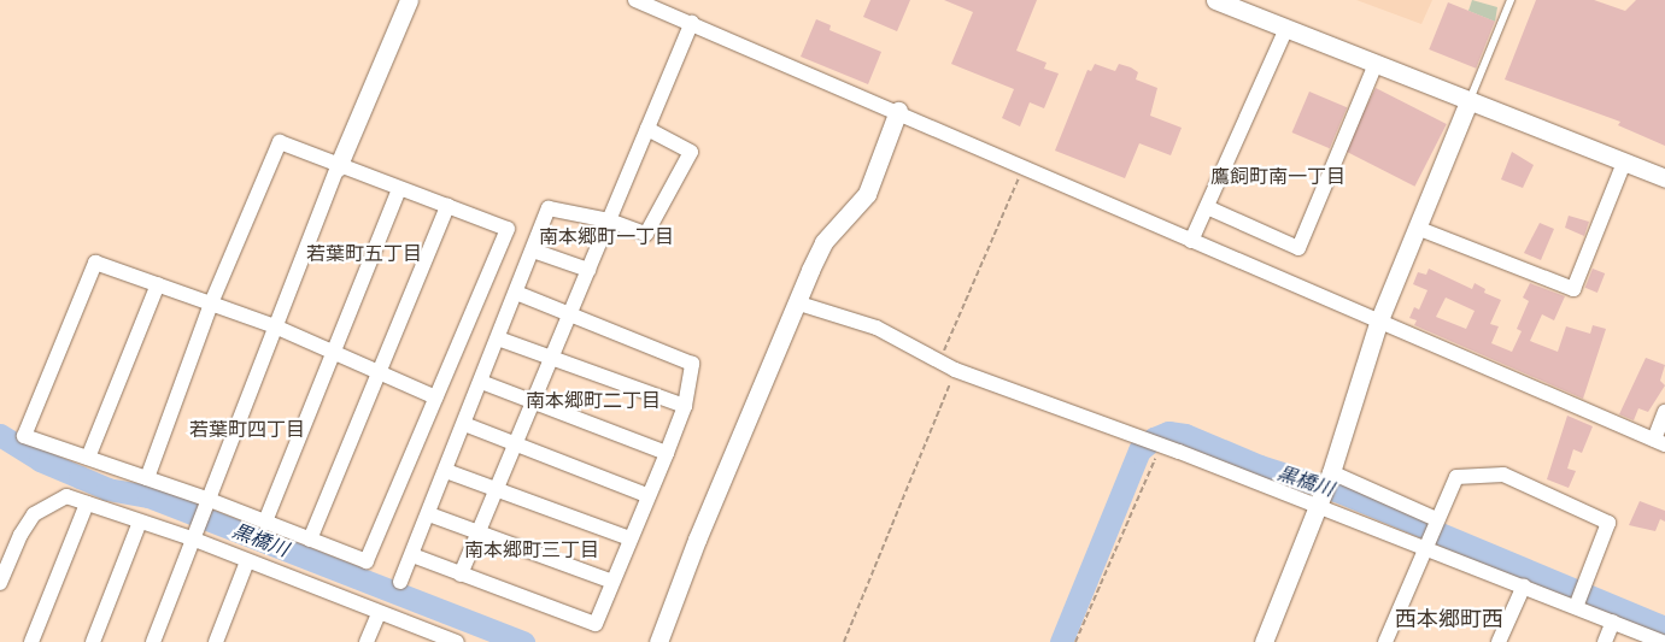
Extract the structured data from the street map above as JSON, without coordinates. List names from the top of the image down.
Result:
{
  "districts": [
    "鷹飼町南一丁目",
    "南本郷町一丁目",
    "若葉町五丁目",
    "南本郷町二丁目",
    "若葉町四丁目",
    "南本郷町三丁目",
    "西本郷町西"
  ],
  "water": ["黒橋川"]
}
